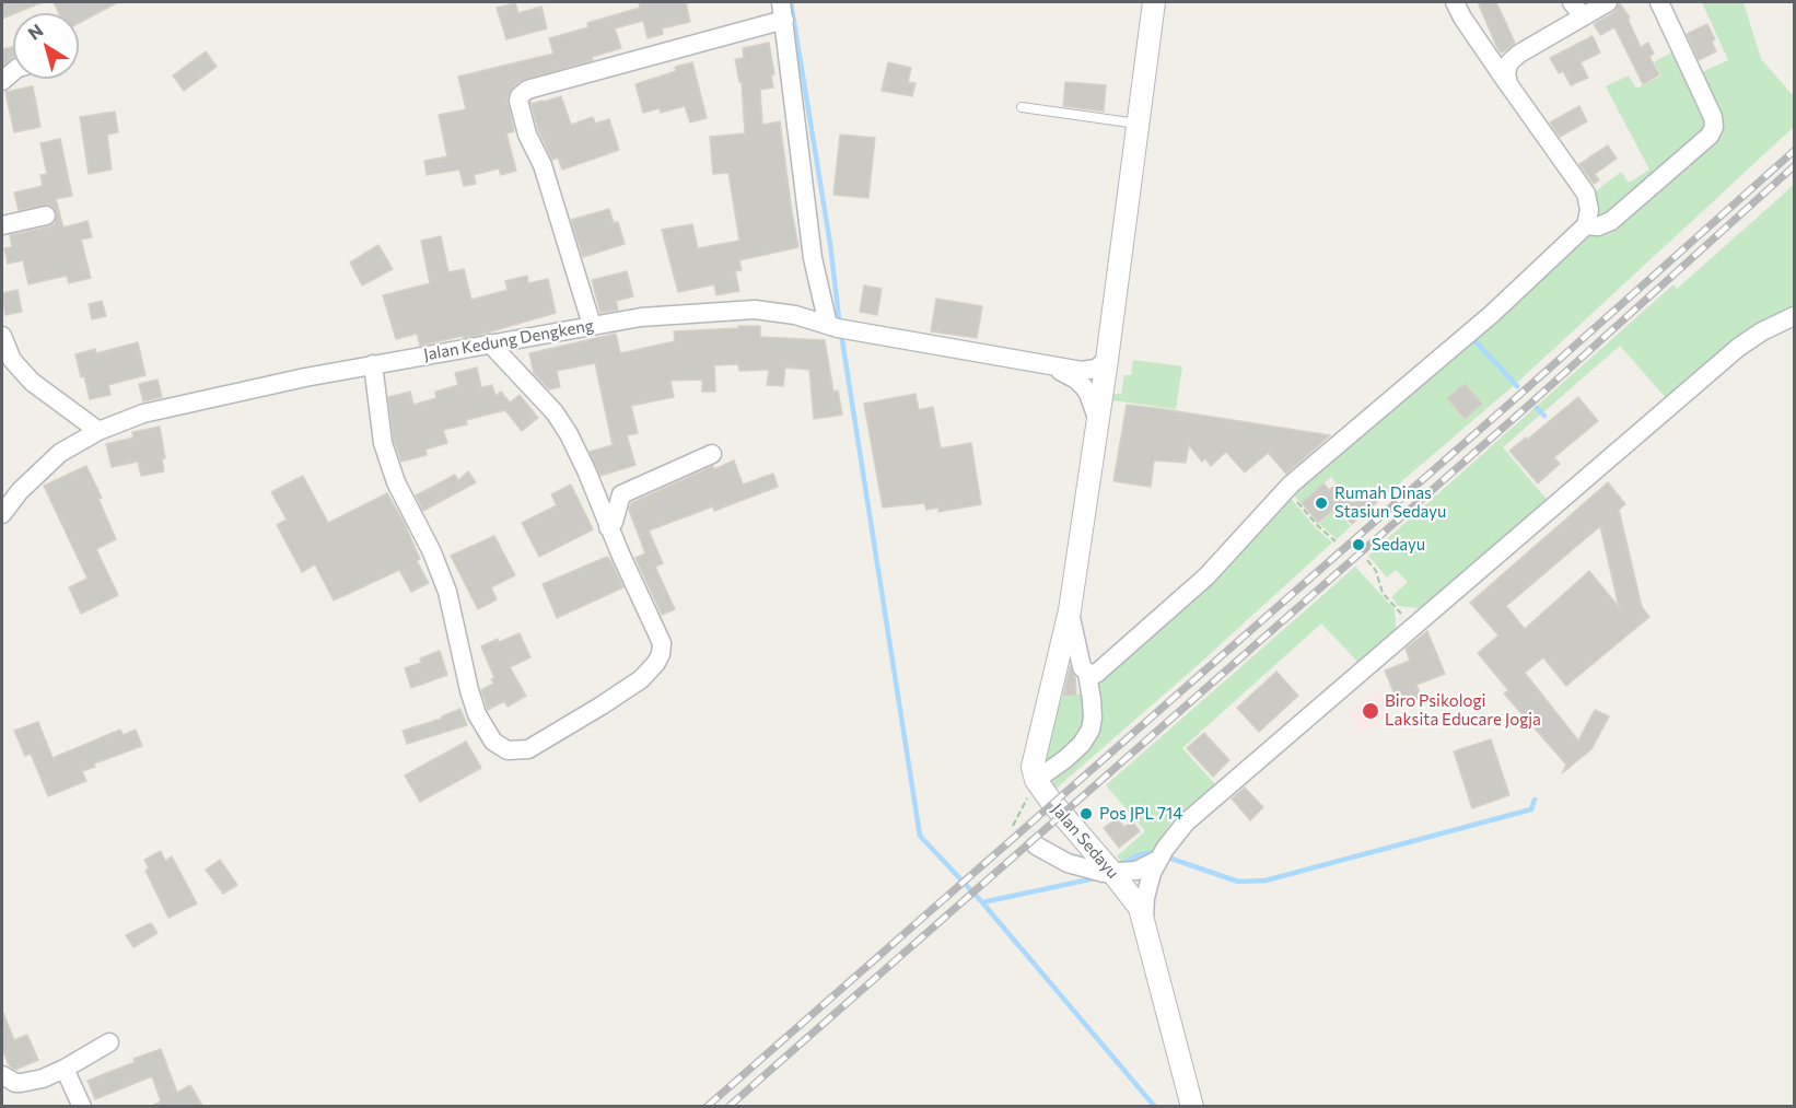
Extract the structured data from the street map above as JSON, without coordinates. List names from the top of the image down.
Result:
{
  "streets": {
    "street": ["Jalan Kedung Dengkeng", "Jalan Sedayu"]
  },
  "places": [
    "Rumah Dinas Stasiun Sedayu",
    "Sedayu",
    "Biro Psikologi Laksita Educare Jogja",
    "Pos JPL 714"
  ],
  "north": "top left"
}
